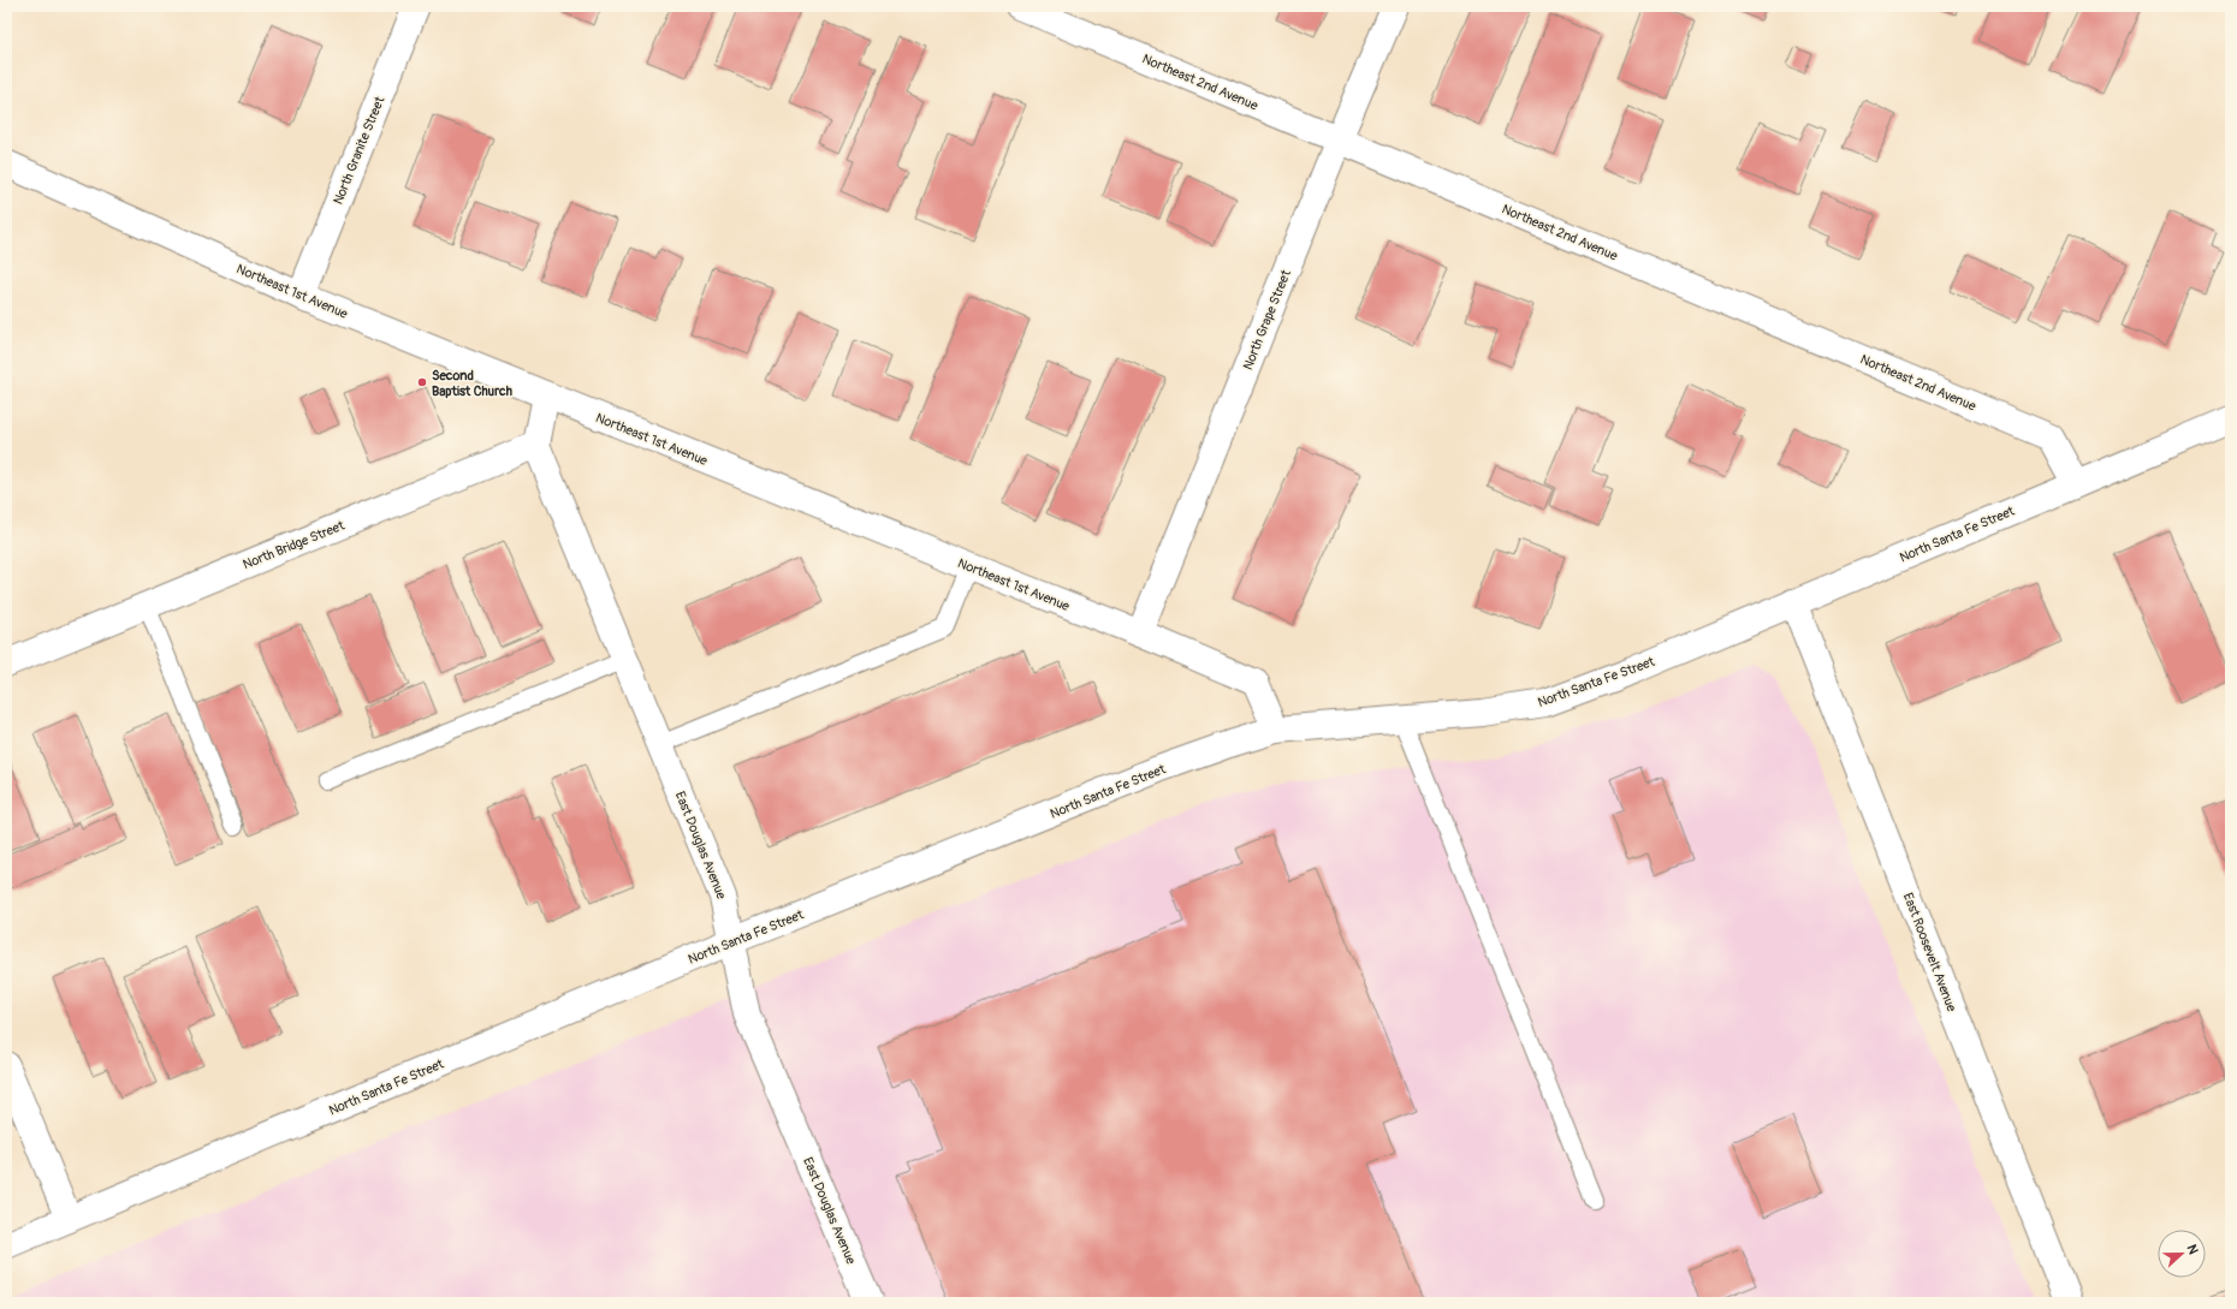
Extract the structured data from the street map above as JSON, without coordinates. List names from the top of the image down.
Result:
{
  "streets": {
    "street": [
      "Northeast 2nd Avenue",
      "North Granite Street",
      "Northeast 1st Avenue",
      "North Grape Street",
      "North Santa Fe Street",
      "North Bridge Street",
      "East Douglas Avenue",
      "East Roosevelt Avenue"
    ]
  },
  "crossings": [
    ["Northeast 2nd Avenue", "North Grape Street"],
    ["Northeast 2nd Avenue", "North Santa Fe Street"],
    ["North Granite Street", "Northeast 1st Avenue"],
    ["Northeast 1st Avenue", "North Grape Street"],
    ["Northeast 1st Avenue", "North Santa Fe Street"],
    ["North Santa Fe Street", "East Douglas Avenue"],
    ["North Santa Fe Street", "East Roosevelt Avenue"],
    ["North Bridge Street", "East Douglas Avenue"]
  ],
  "places": ["Second Baptist Church"],
  "north": "right"
}
